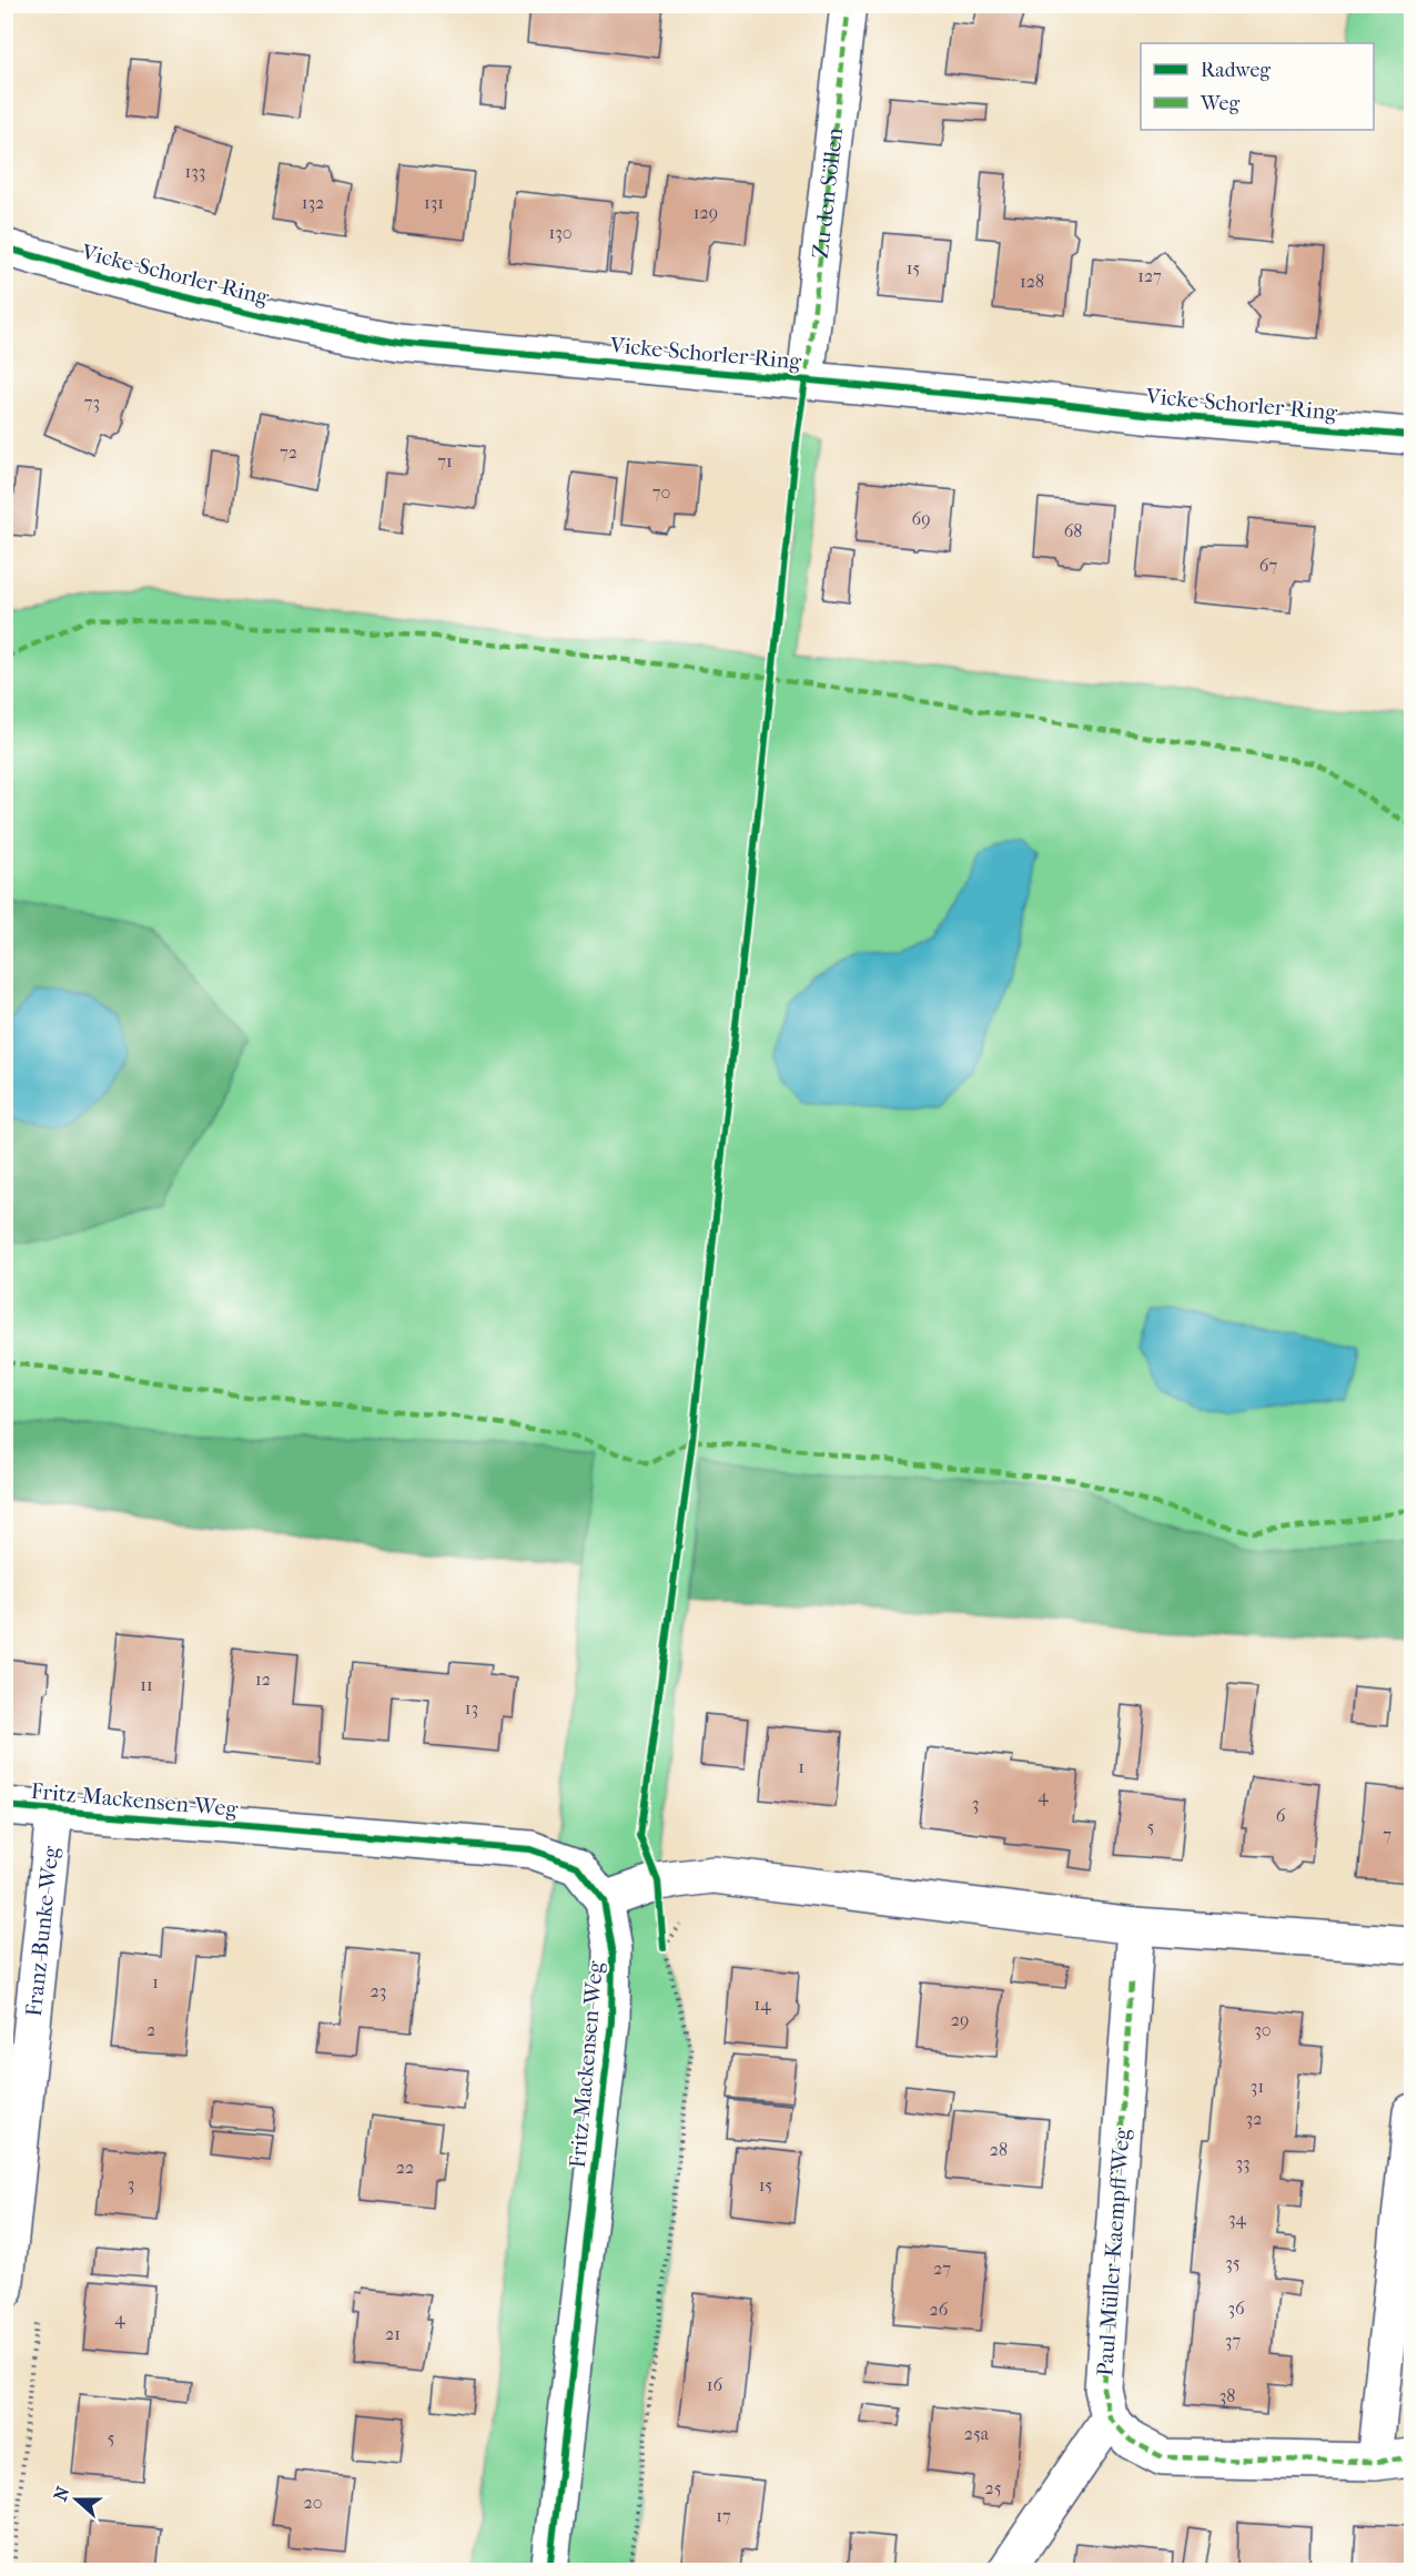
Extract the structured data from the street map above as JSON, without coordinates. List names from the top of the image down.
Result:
{
  "streets": {
    "street": [
      "Zu den Söllen",
      "Vicke-Schorler-Ring",
      "Fritz-Mackensen-Weg",
      "Franz-Bunke-Weg",
      "Paul-Müller-Kaempff-Weg"
    ]
  },
  "crossings": [
    ["Zu den Söllen", "Vicke-Schorler-Ring"],
    ["Fritz-Mackensen-Weg", "Franz-Bunke-Weg"]
  ],
  "house_numbers": [
    "133",
    "132",
    "131",
    "129",
    "130",
    "15",
    "127",
    "128",
    "73",
    "72",
    "71",
    "70",
    "69",
    "68",
    "67",
    "12",
    "11",
    "13",
    "1",
    "4",
    "3",
    "6",
    "5",
    "7",
    "1",
    "23",
    "14",
    "29",
    "2",
    "30",
    "31",
    "32",
    "28",
    "33",
    "22",
    "3",
    "15",
    "34",
    "35",
    "27",
    "36",
    "26",
    "4",
    "21",
    "37",
    "16",
    "38",
    "25a",
    "5",
    "25",
    "20",
    "17"
  ],
  "legend": ["Radweg", "Weg"],
  "north": "left"
}
